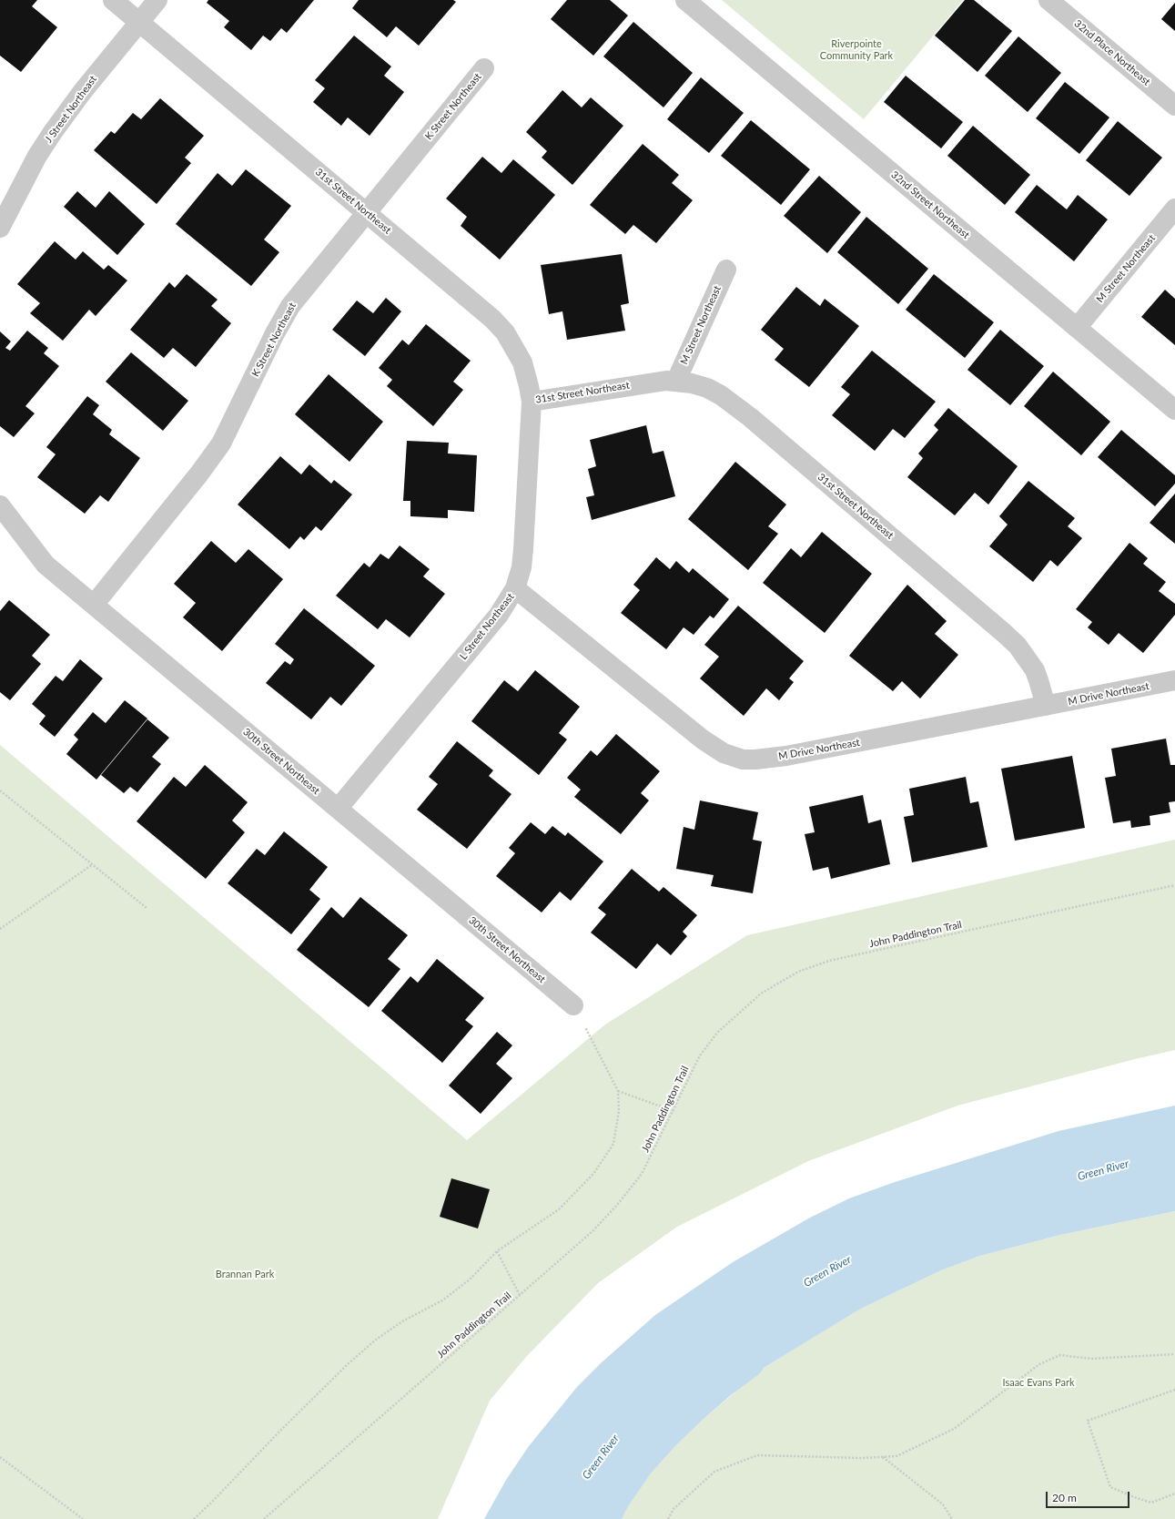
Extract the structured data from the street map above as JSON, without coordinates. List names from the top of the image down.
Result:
{
  "streets": {
    "street": [
      "32nd Place Northeast",
      "K Street Northeast",
      "J Street Northeast",
      "31st Street Northeast",
      "32nd Street Northeast",
      "M Street Northeast",
      "L Street Northeast",
      "M Drive Northeast",
      "30th Street Northeast"
    ],
    "path": ["John Paddington Trail"]
  },
  "crossings": [
    ["K Street Northeast", "31st Street Northeast"],
    ["K Street Northeast", "30th Street Northeast"],
    ["J Street Northeast", "31st Street Northeast"],
    ["31st Street Northeast", "M Street Northeast"],
    ["31st Street Northeast", "L Street Northeast"],
    ["31st Street Northeast", "M Drive Northeast"],
    ["32nd Street Northeast", "M Street Northeast"],
    ["L Street Northeast", "M Drive Northeast"],
    ["L Street Northeast", "30th Street Northeast"]
  ],
  "water": ["Green River"],
  "parks": ["Riverpointe Community Park", "Brannan Park", "Isaac Evans Park"],
  "scale_bar": "20 m"
}
